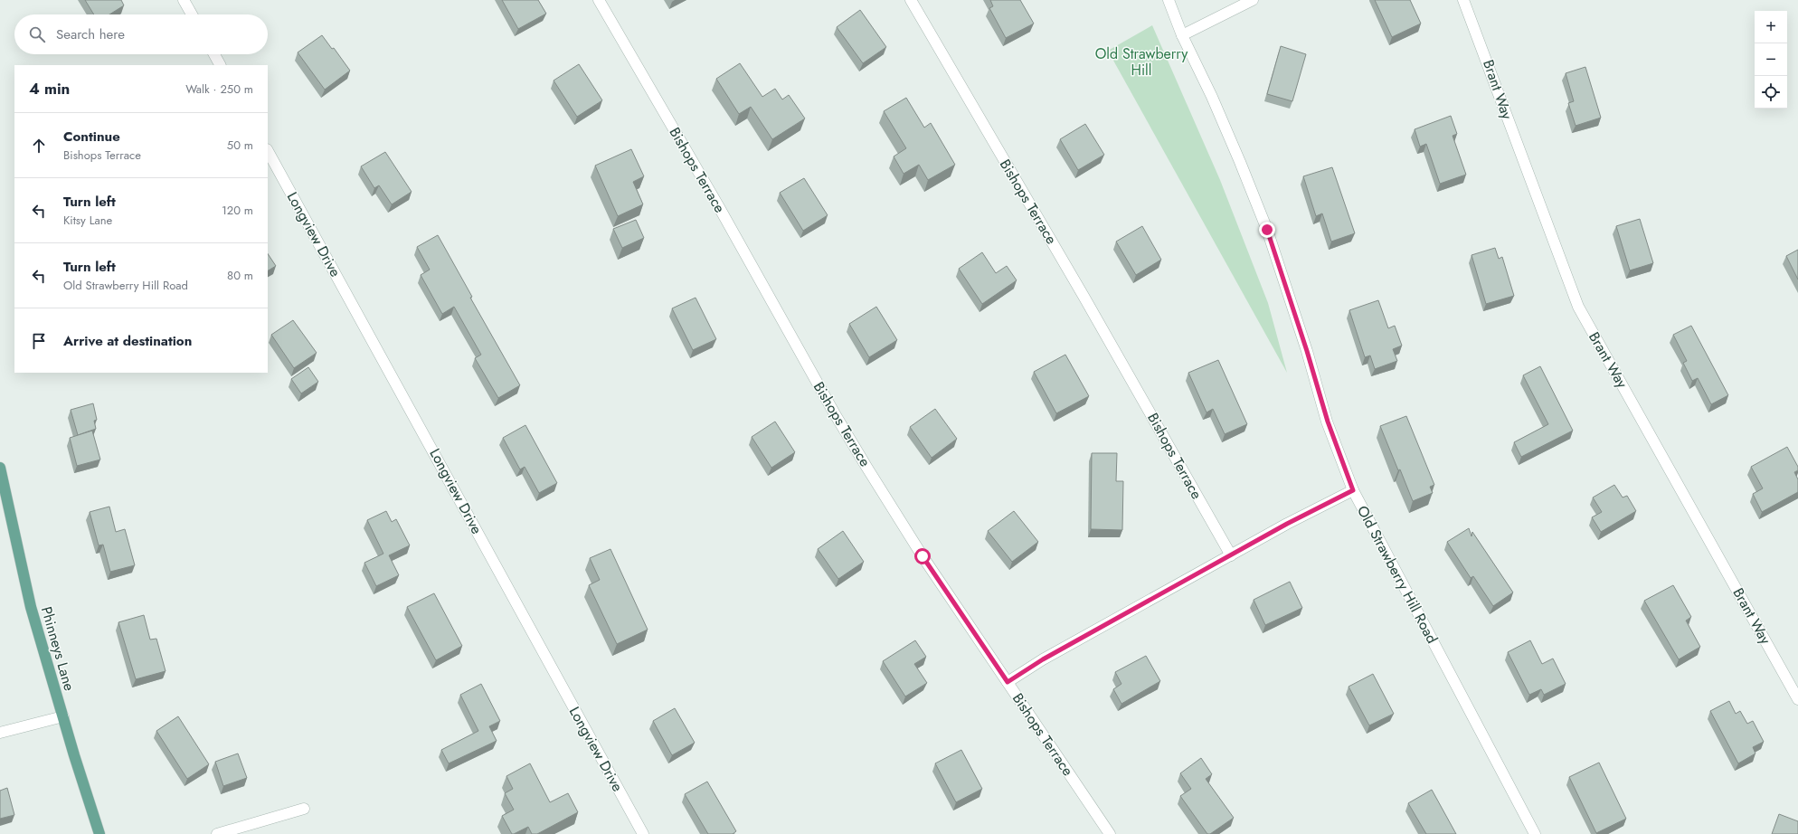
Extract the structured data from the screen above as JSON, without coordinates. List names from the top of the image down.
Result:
{
  "streets": {
    "main road": ["Phinneys Lane"],
    "street": [
      "Brant Way",
      "Bishops Terrace",
      "Longview Drive",
      "Old Strawberry Hill Road"
    ]
  },
  "parks": ["Old Strawberry Hill"],
  "page": {
    "map_buttons": ["+", "−"],
    "search": "Search here",
    "heading": ["4 min", "Walk · 250 m"],
    "list": [
      ["Continue", "Bishops Terrace", "50 m"],
      ["Turn left", "Kitsy Lane", "120 m"],
      ["Turn left", "Old Strawberry Hill Road", "80 m"],
      "Arrive at destination"
    ]
  }
}
